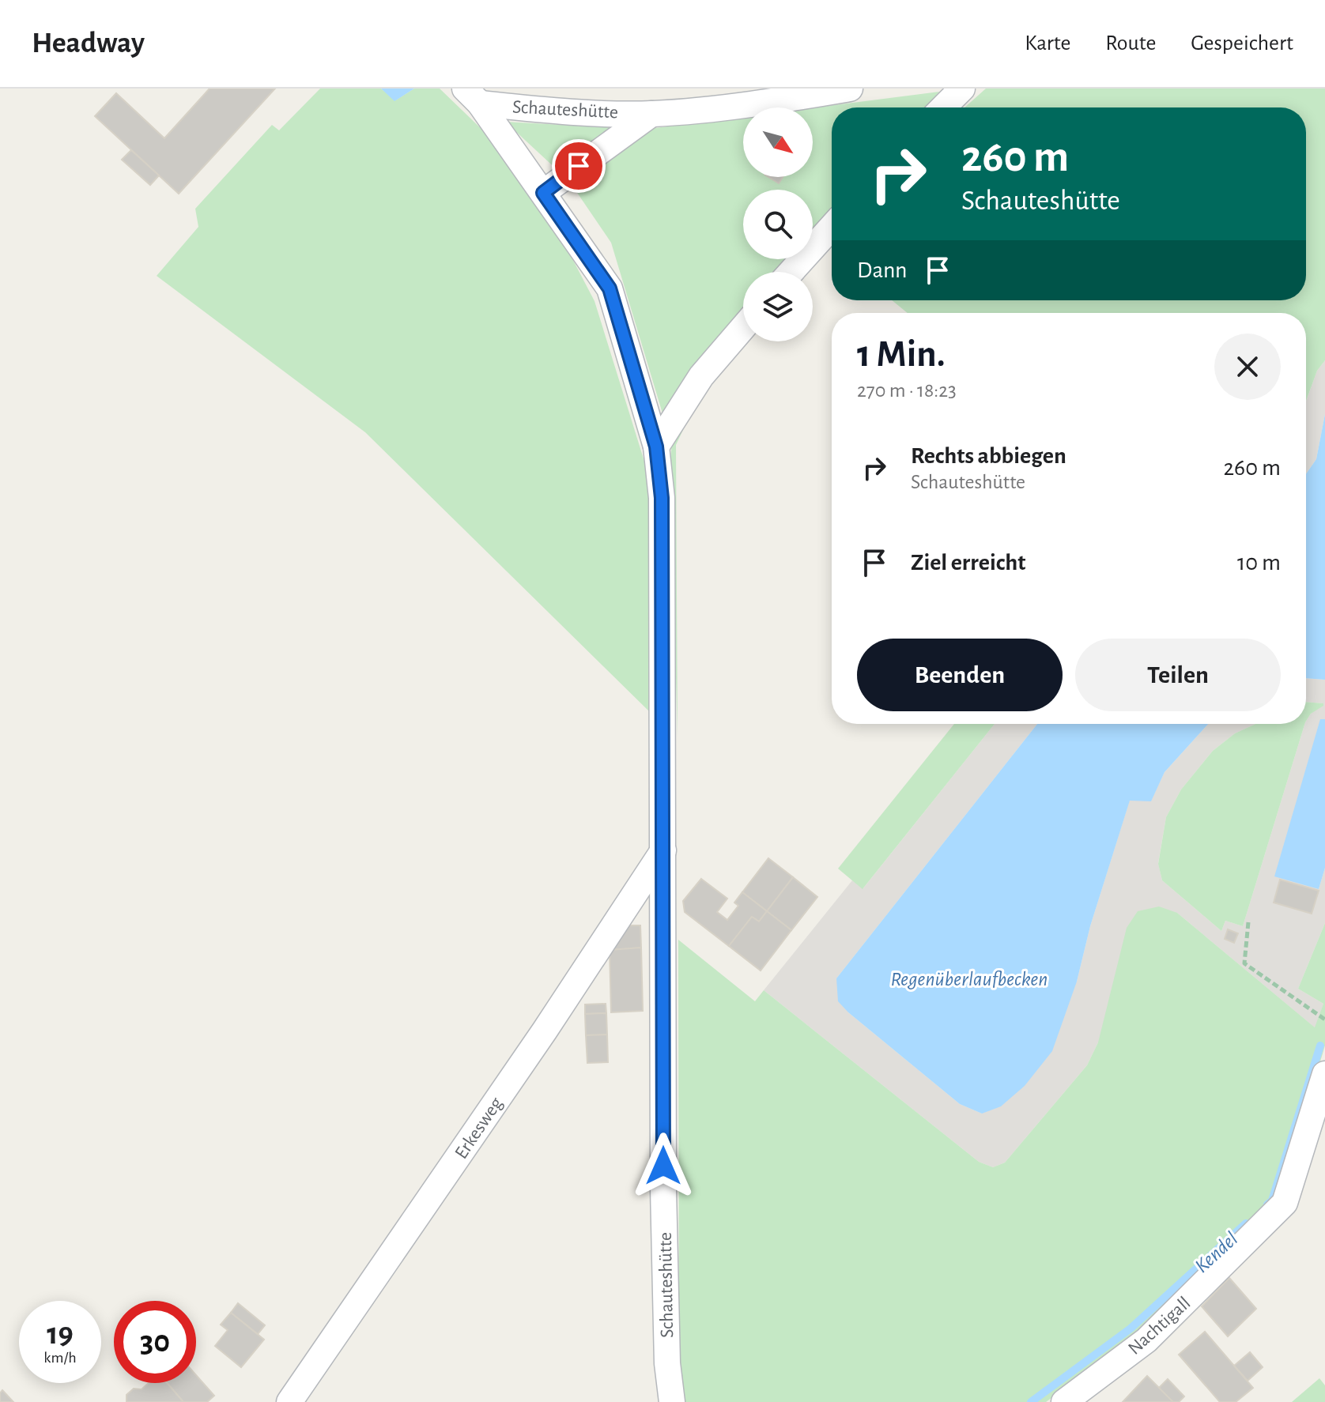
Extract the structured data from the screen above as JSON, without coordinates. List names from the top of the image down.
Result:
{
  "streets": {
    "street": ["Schauteshütte", "Erkesweg", "Nachtigall"]
  },
  "crossings": [
    ["Schauteshütte", "Erkesweg"]
  ],
  "water": ["Regenüberlaufbecken", "Kendel"],
  "north": "bottom right",
  "page": {
    "header": "Headway",
    "nav": ["Karte", "Route", "Gespeichert"],
    "turn": ["260 m", "Schauteshütte"],
    "then": "Dann",
    "heading": ["1 Min.", "270 m · 18:23"],
    "list": [
      {
        "name": "Rechts abbiegen",
        "note": "Schauteshütte",
        "value": "260 m"
      },
      {
        "name": "Ziel erreicht",
        "value": "10 m"
      }
    ],
    "buttons": ["Beenden", "Teilen"],
    "speed": "19 km/h",
    "limit": "30"
  }
}
